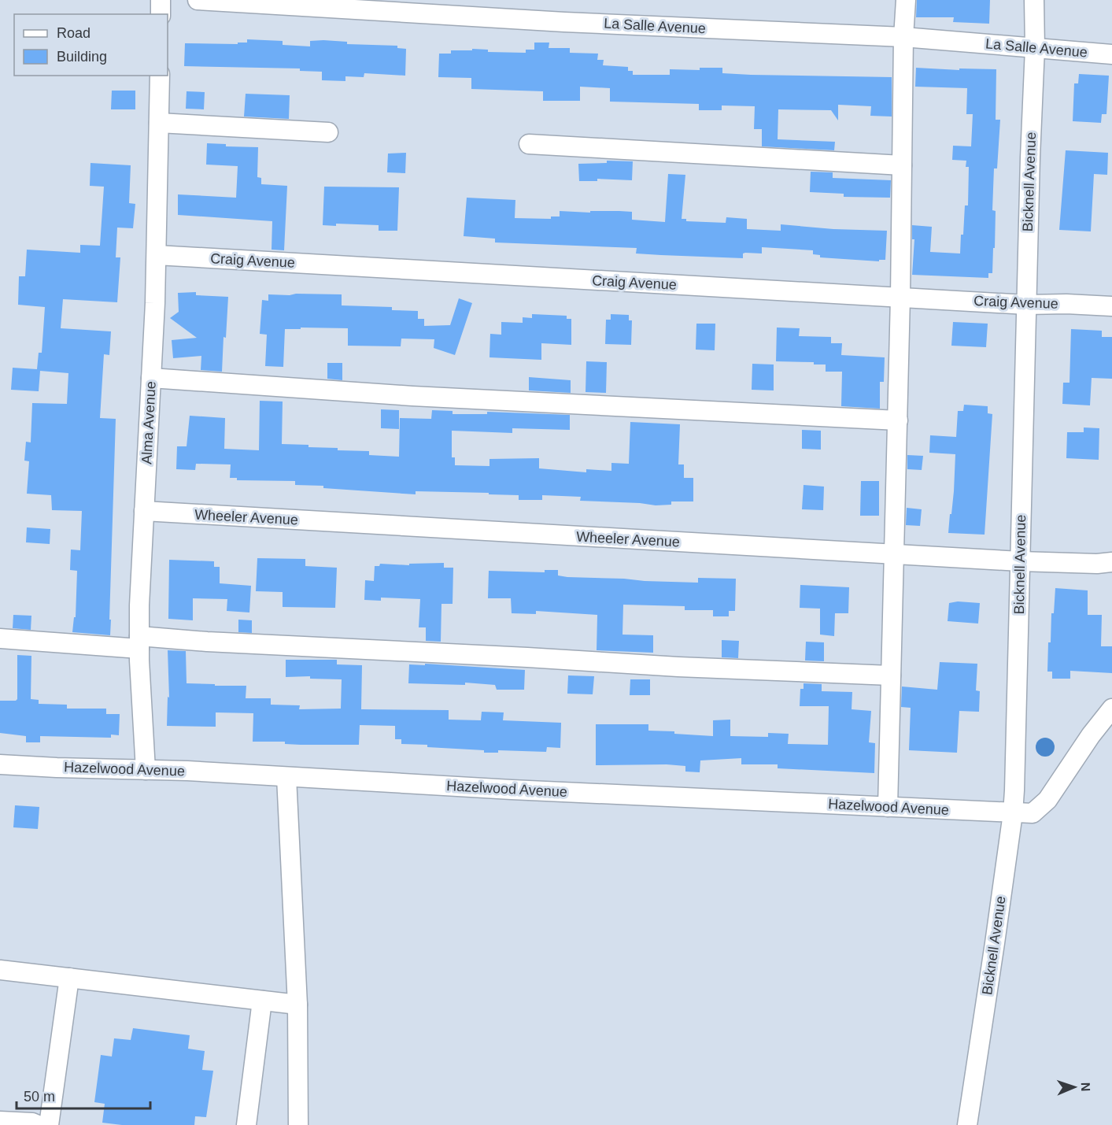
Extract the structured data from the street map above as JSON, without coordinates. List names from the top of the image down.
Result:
{
  "streets": {
    "street": [
      "La Salle Avenue",
      "Bicknell Avenue",
      "Craig Avenue",
      "Alma Avenue",
      "Wheeler Avenue",
      "Hazelwood Avenue"
    ]
  },
  "crossings": [
    ["La Salle Avenue", "Bicknell Avenue"],
    ["Bicknell Avenue", "Craig Avenue"],
    ["Bicknell Avenue", "Wheeler Avenue"],
    ["Bicknell Avenue", "Hazelwood Avenue"],
    ["Craig Avenue", "Alma Avenue"],
    ["Alma Avenue", "Wheeler Avenue"],
    ["Alma Avenue", "Hazelwood Avenue"]
  ],
  "legend": ["Road", "Building"],
  "scale_bar": "50 m",
  "north": "right"
}
